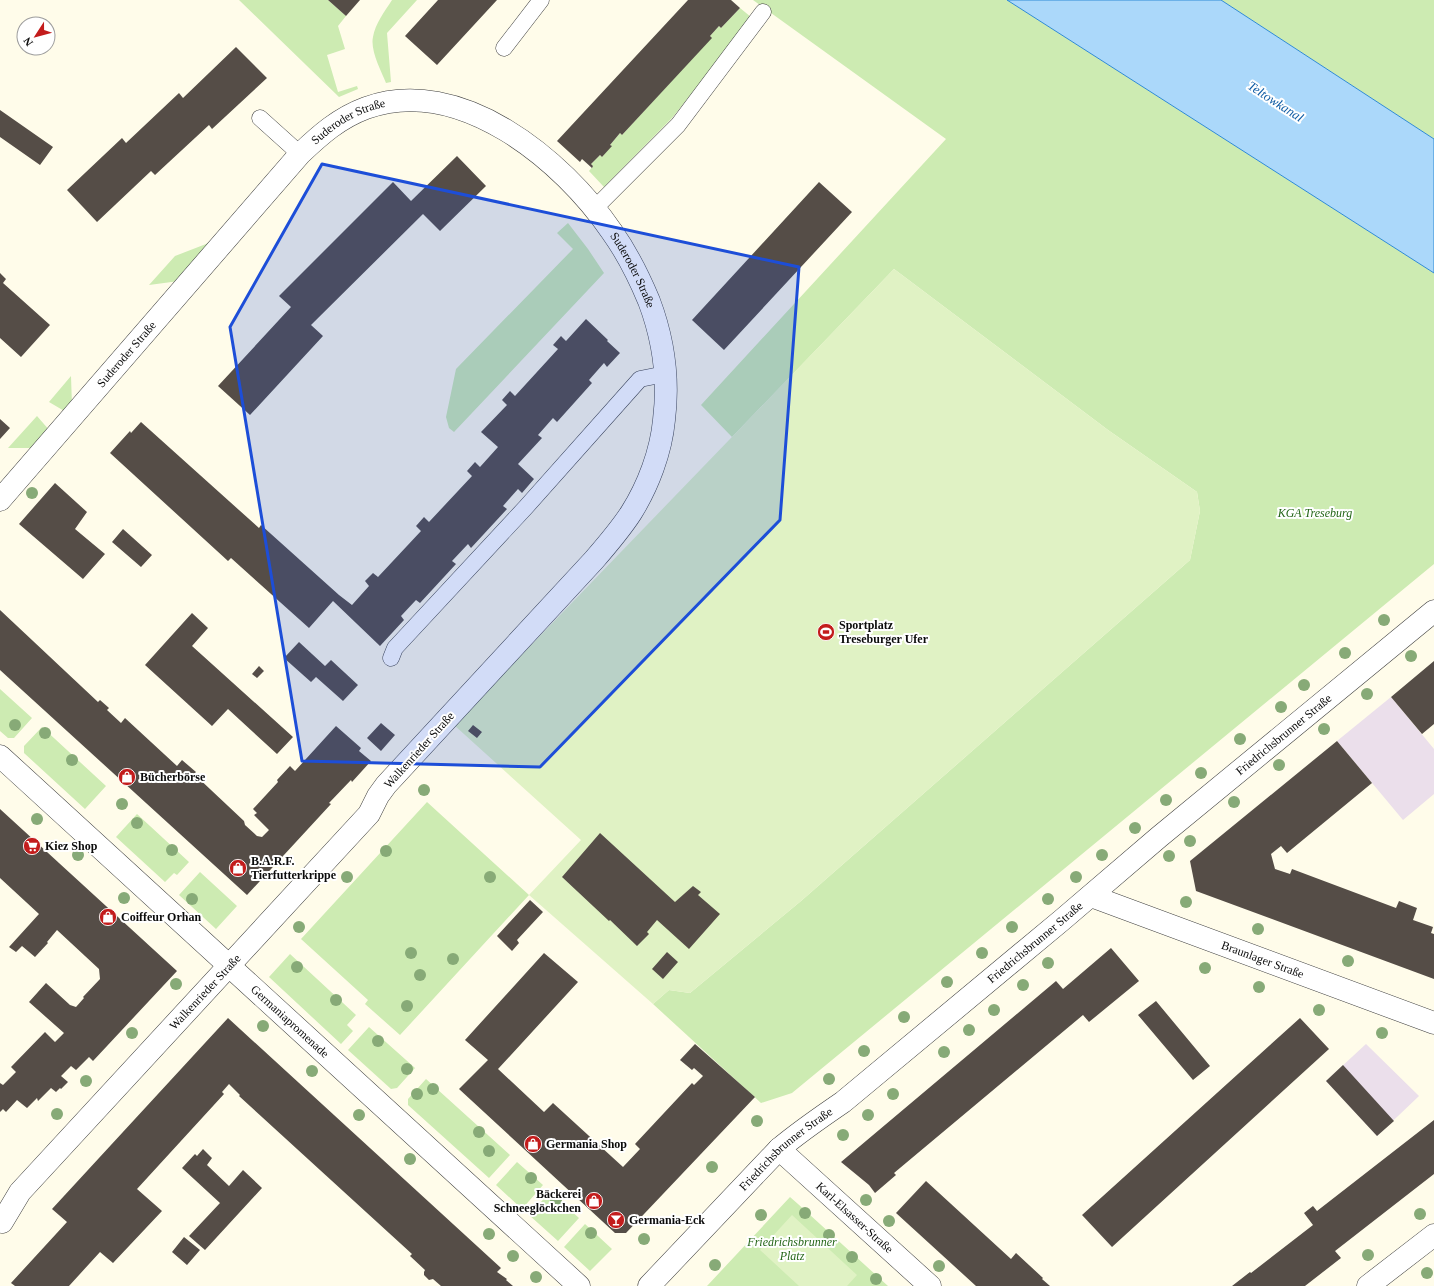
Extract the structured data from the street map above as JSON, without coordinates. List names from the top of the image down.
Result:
{
  "streets": {
    "street": [
      "Suderoder Straße",
      "Friedrichsbrunner Straße",
      "Walkenrieder Straße",
      "Braunlager Straße",
      "Germaniapromenade",
      "Karl-Elsasser-Straße"
    ]
  },
  "crossings": [
    ["Suderoder Straße", "Walkenrieder Straße"],
    ["Friedrichsbrunner Straße", "Braunlager Straße"],
    ["Friedrichsbrunner Straße", "Karl-Elsasser-Straße"],
    ["Walkenrieder Straße", "Germaniapromenade"]
  ],
  "water": ["Teltowkanal"],
  "parks": ["KGA Treseburg", "Friedrichsbrunner Platz"],
  "places": {
    "sports": ["Sportplatz Treseburger Ufer"],
    "shop": [
      "Bücherbörse",
      "B.A.R.F. Tierfutterkrippe",
      "Coiffeur Orhan",
      "Germania Shop",
      "Bäckerei Schneeglöckchen"
    ],
    "supermarket": ["Kiez Shop"],
    "bar": ["Germania-Eck"]
  },
  "north": "bottom left"
}
